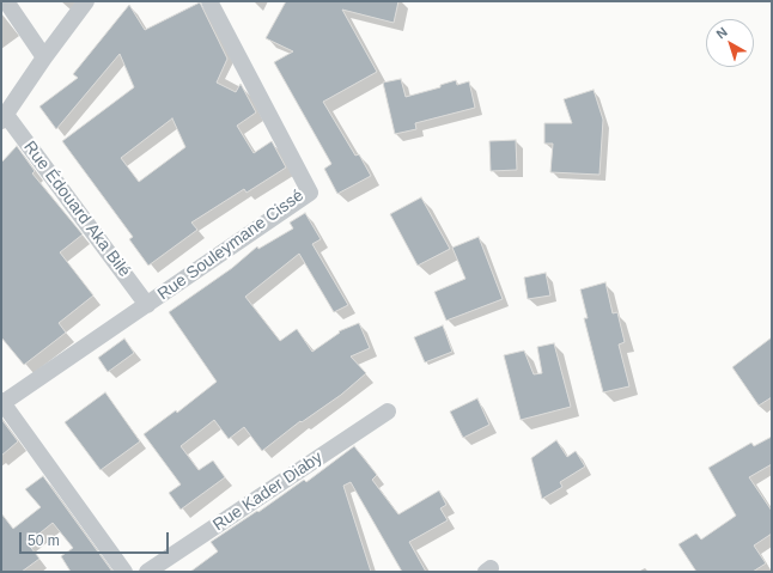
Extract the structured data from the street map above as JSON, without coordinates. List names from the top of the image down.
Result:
{
  "streets": {
    "street": ["Rue Édouard Aka Bilé", "Rue Souleymane Cissé", "Rue Kader Diaby"]
  },
  "crossings": [
    ["Rue Édouard Aka Bilé", "Rue Souleymane Cissé"]
  ],
  "scale_bar": "50 m",
  "north": "top left"
}
